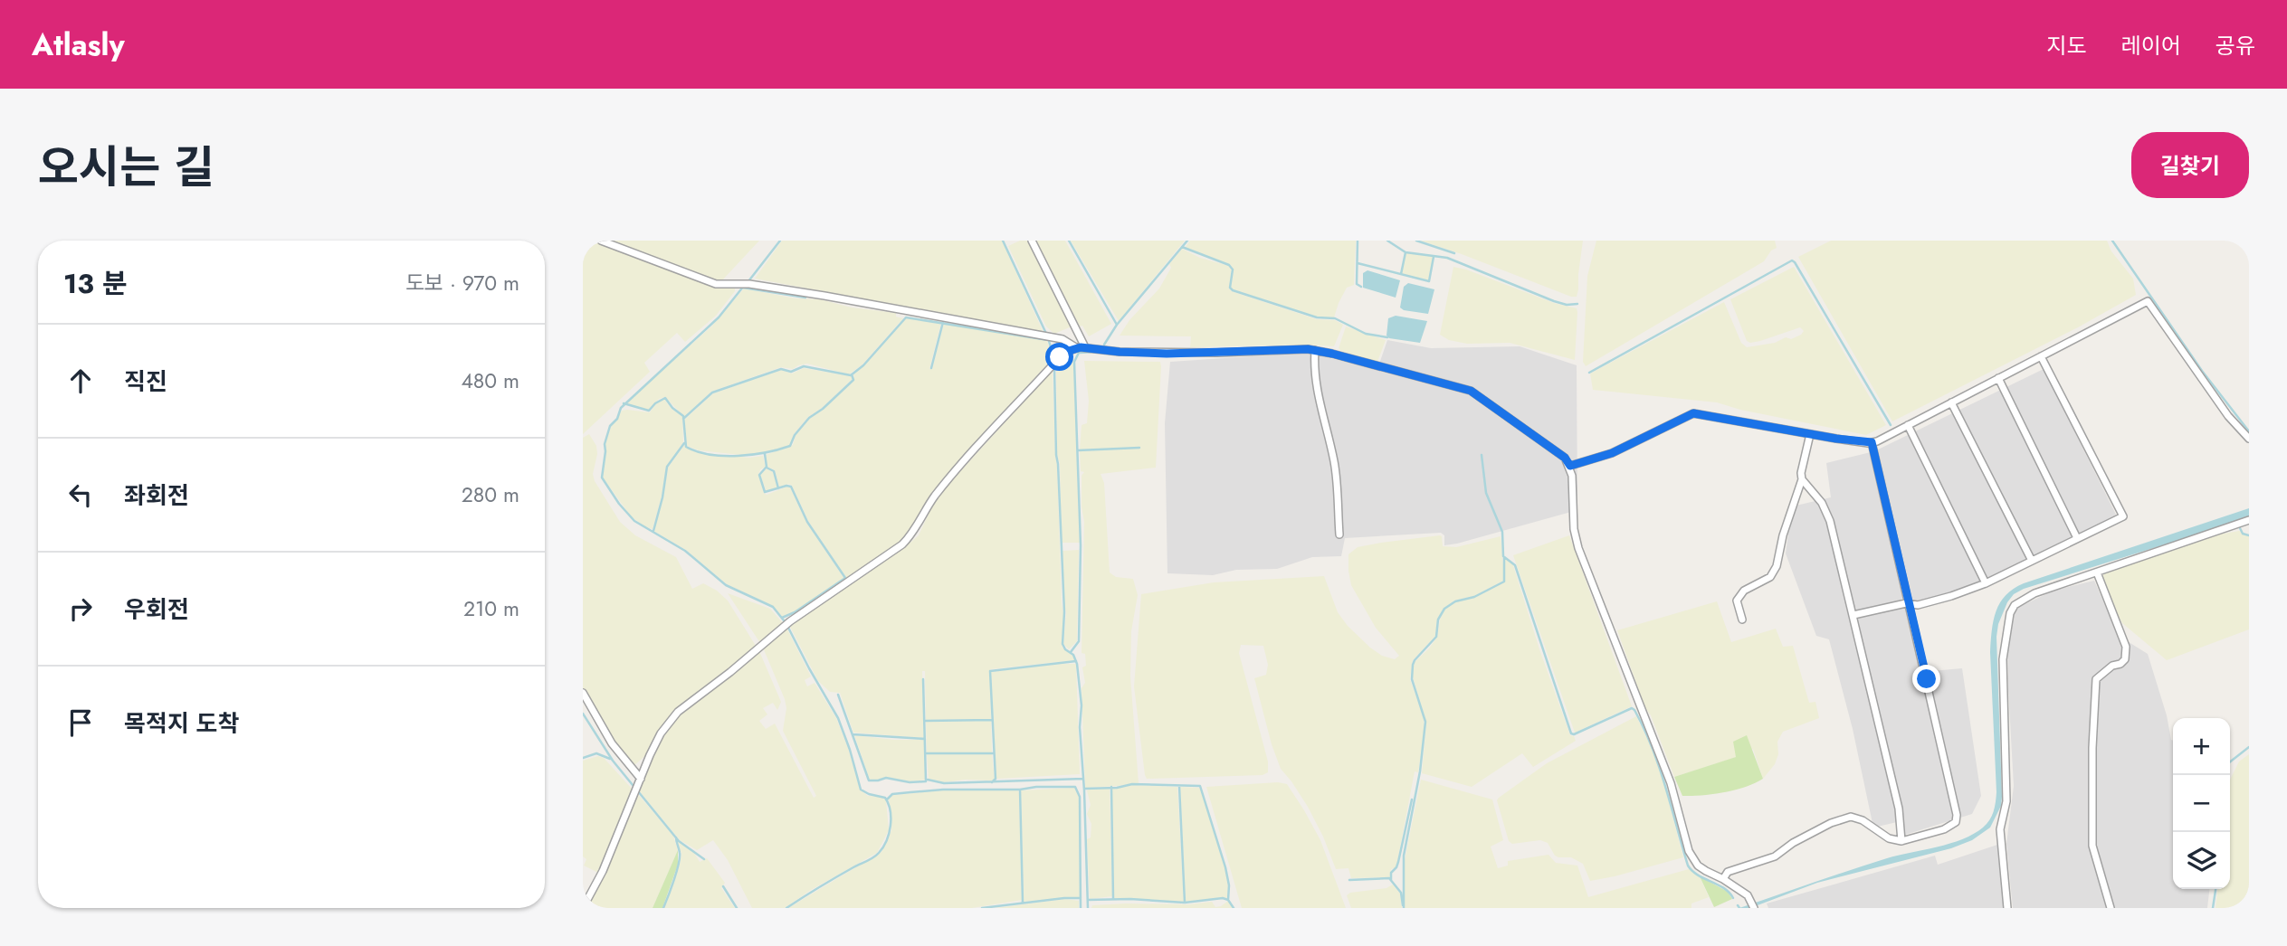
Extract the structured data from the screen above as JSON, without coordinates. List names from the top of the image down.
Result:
{
  "page": {
    "header": "Atlasly",
    "nav": ["지도", "레이어", "공유"],
    "title": "오시는 길",
    "buttons": "길찾기",
    "heading": ["13 분", "도보 · 970 m"],
    "list": [
      ["직진", "480 m"],
      ["좌회전", "280 m"],
      ["우회전", "210 m"],
      "목적지 도착"
    ],
    "map_buttons": ["+", "−"]
  }
}
